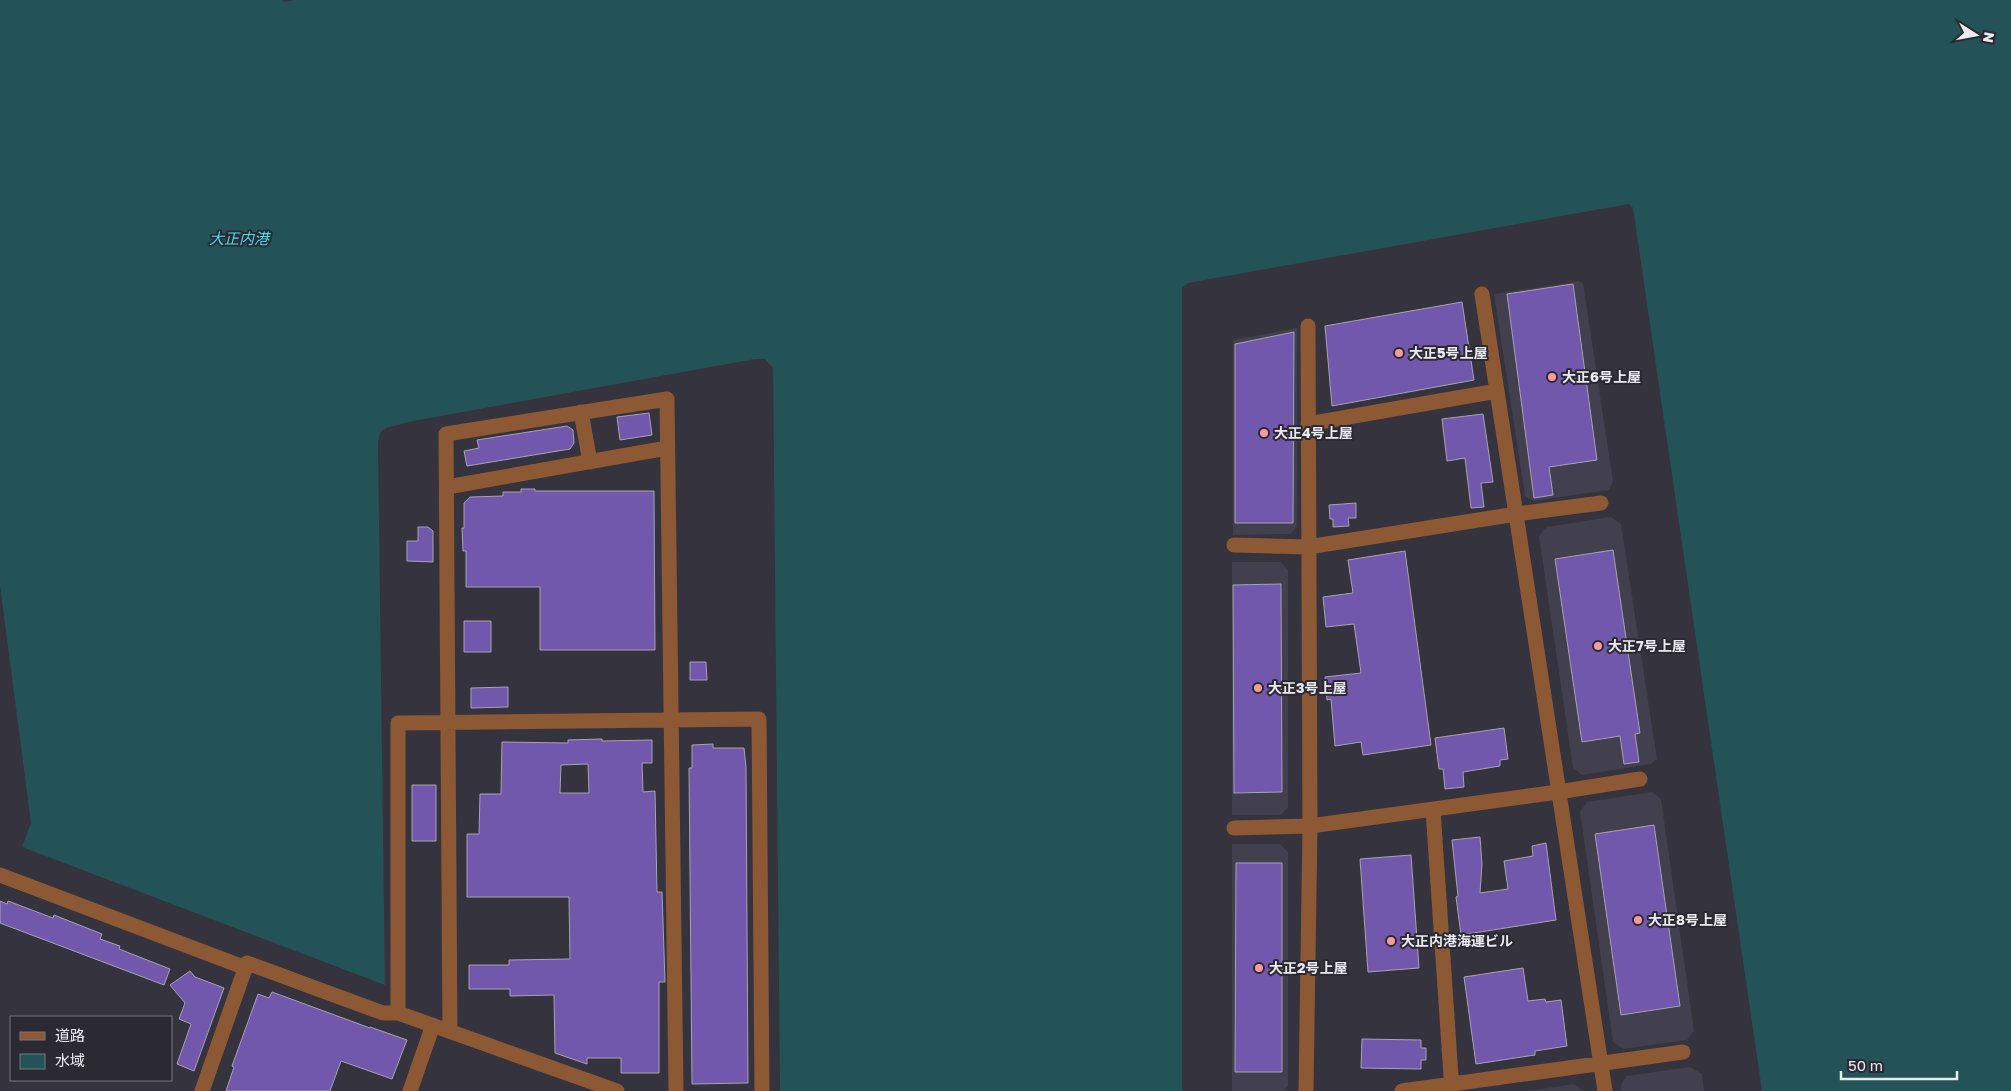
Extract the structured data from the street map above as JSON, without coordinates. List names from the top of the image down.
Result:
{
  "water": ["大正内港"],
  "places": [
    "大正5号上屋",
    "大正6号上屋",
    "大正4号上屋",
    "大正7号上屋",
    "大正3号上屋",
    "大正8号上屋",
    "大正内港海運ビル",
    "大正2号上屋"
  ],
  "legend": ["道路", "水域"],
  "scale_bar": "50 m",
  "north": "right"
}
